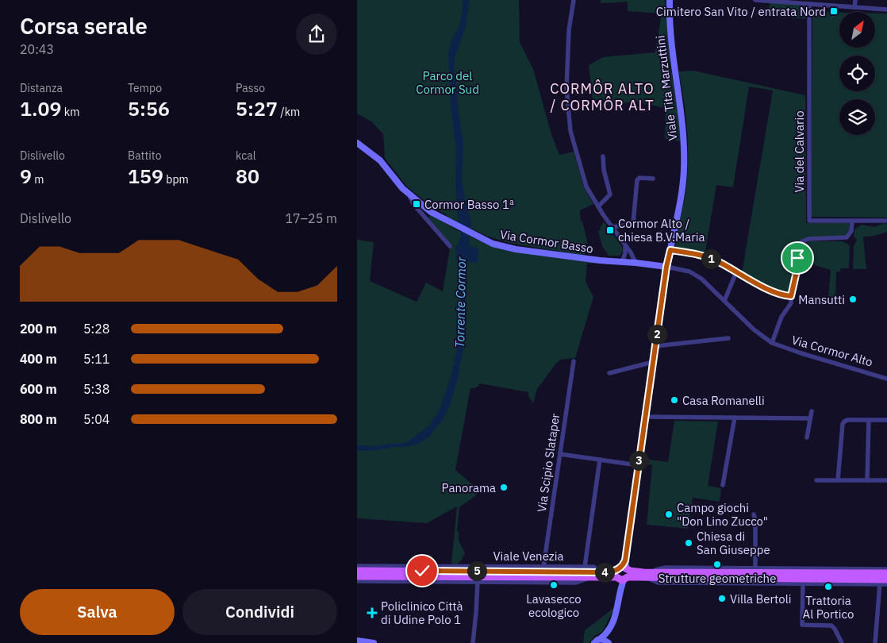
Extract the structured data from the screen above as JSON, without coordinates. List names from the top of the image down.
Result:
{
  "streets": {
    "main road": ["Viale Venezia"],
    "street": [
      "Viale Tita Marzuttini",
      "Via del Calvario",
      "Via Cormor Basso",
      "Via Cormor Alto",
      "Via Scipio Slataper"
    ]
  },
  "crossings": [
    ["Viale Tita Marzuttini", "Via Cormor Alto"],
    ["Viale Tita Marzuttini", "Viale Venezia"],
    ["Via del Calvario", "Via Cormor Alto"],
    ["Via Cormor Basso", "Via Cormor Alto"],
    ["Via Scipio Slataper", "Viale Venezia"]
  ],
  "districts": ["CORMÔR ALTO / CORMÔR ALT"],
  "water": ["Torrente Cormor"],
  "parks": ["Parco del Cormor Sud"],
  "places": {
    "transit": ["Cimitero San Vito / entrata Nord", "Cormor Basso 1ª", "Cormor Alto / chiesa B.V.Maria"],
    "other": [
      "Mansutti",
      "Casa Romanelli",
      "Panorama",
      "Campo giochi \"Don Lino Zucco\"",
      "Chiesa di San Giuseppe",
      "Strutture geometriche",
      "Lavasecco ecologico",
      "Trattoria Al Portico",
      "Villa Bertoli"
    ],
    "health": ["Policlinico Città di Udine Polo 1"]
  },
  "north": "top right",
  "page": {
    "heading": ["Corsa serale", "20:43"],
    "stats": [
      ["Distanza", "1.09 km"],
      ["Tempo", "5:56"],
      ["Passo", "5:27 /km"],
      ["Dislivello", "9 m"],
      ["Battito", "159 bpm"],
      ["kcal", "80"]
    ],
    "chart": ["Dislivello", "17–25 m"],
    "pins": [
      "1",
      "2",
      "3",
      "5",
      "4"
    ],
    "list": [
      {
        "name": "200 m",
        "note": "5:28"
      },
      {
        "name": "400 m",
        "note": "5:11"
      },
      {
        "name": "600 m",
        "note": "5:38"
      },
      {
        "name": "800 m",
        "note": "5:04"
      }
    ],
    "buttons": ["Salva", "Condividi"]
  }
}
